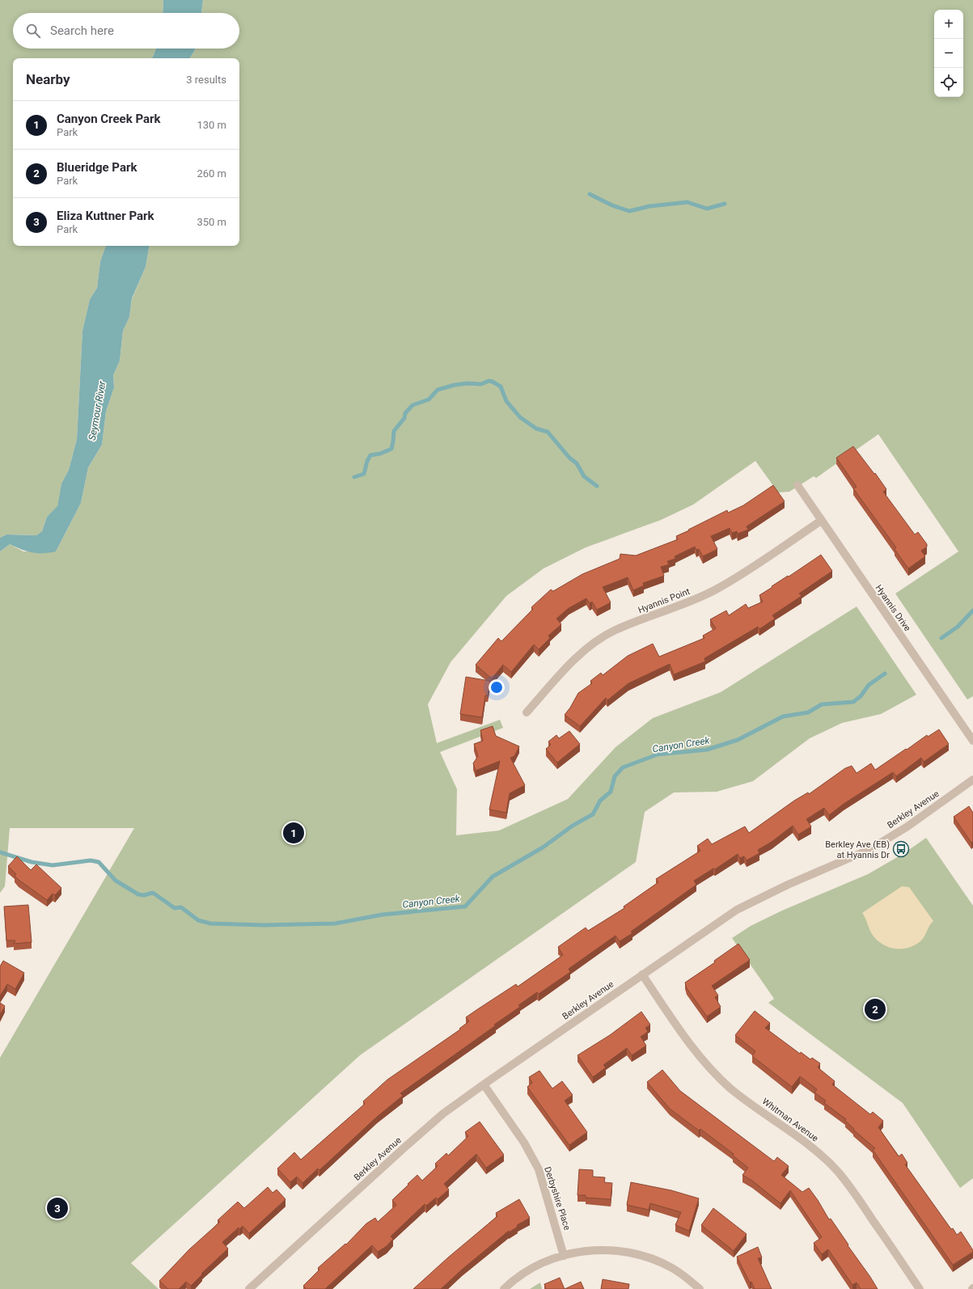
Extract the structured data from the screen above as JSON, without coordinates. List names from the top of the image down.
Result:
{
  "streets": {
    "street": [
      "Hyannis Point",
      "Hyannis Drive",
      "Berkley Avenue",
      "Whitman Avenue",
      "Derbyshire Place"
    ]
  },
  "crossings": [
    ["Hyannis Point", "Hyannis Drive"],
    ["Berkley Avenue", "Whitman Avenue"],
    ["Berkley Avenue", "Derbyshire Place"]
  ],
  "water": ["Seymour River", "Canyon Creek"],
  "places": {
    "bus stop": ["Berkley Ave (EB) at Hyannis Dr"]
  },
  "page": {
    "map_buttons": ["+", "−"],
    "search": "Search here",
    "heading": ["Nearby", "3 results"],
    "list": [
      {
        "mark": "1",
        "name": "Canyon Creek Park",
        "note": "Park",
        "value": "130 m"
      },
      {
        "mark": "2",
        "name": "Blueridge Park",
        "note": "Park",
        "value": "260 m"
      },
      {
        "mark": "3",
        "name": "Eliza Kuttner Park",
        "note": "Park",
        "value": "350 m"
      }
    ],
    "pins": ["1", "2", "3"]
  }
}
